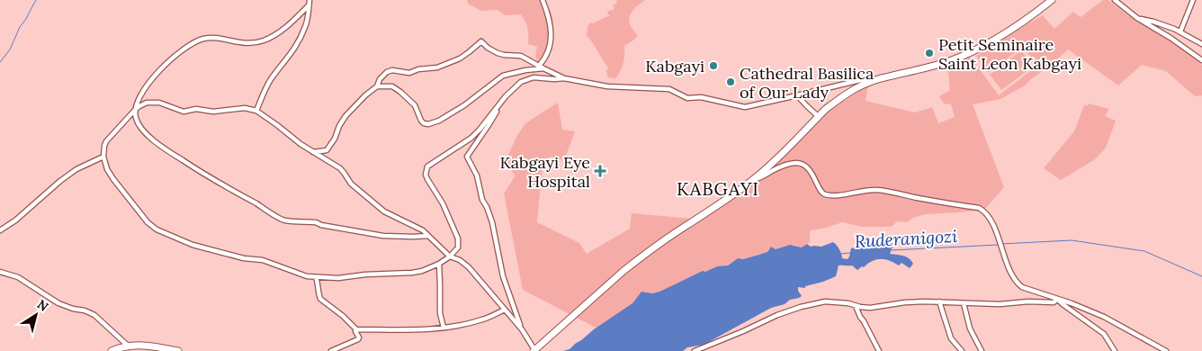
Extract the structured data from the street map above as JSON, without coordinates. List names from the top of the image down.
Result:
{
  "districts": ["KABGAYI"],
  "water": ["Ruderanigozi"],
  "places": {
    "other": ["Petit Seminaire Saint Leon Kabgayi", "Kabgayi", "Cathedral Basilica of Our Lady"],
    "health": ["Kabgayi Eye Hospital"]
  },
  "north": "top right"
}
